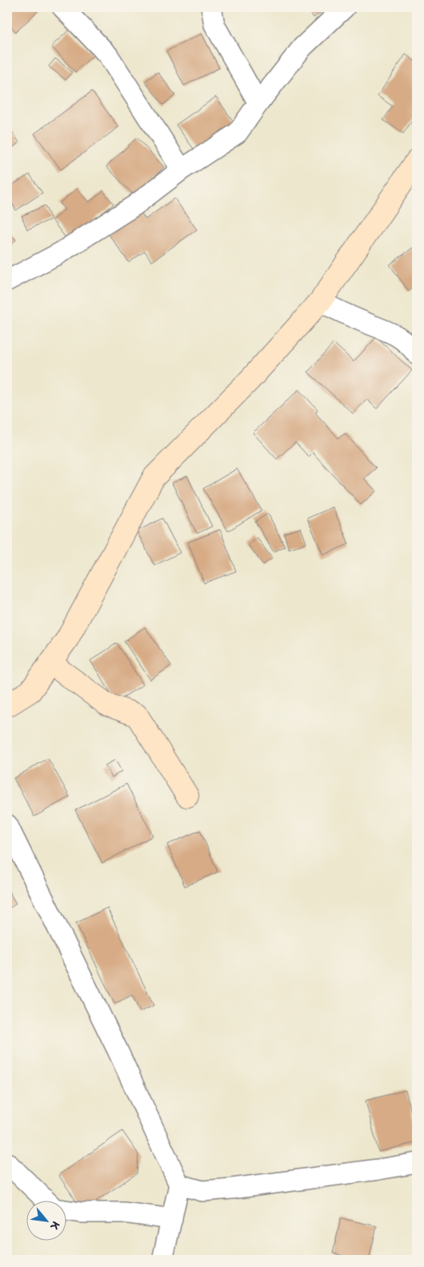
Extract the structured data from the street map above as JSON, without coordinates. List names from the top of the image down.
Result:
{
  "north": "bottom right"
}
